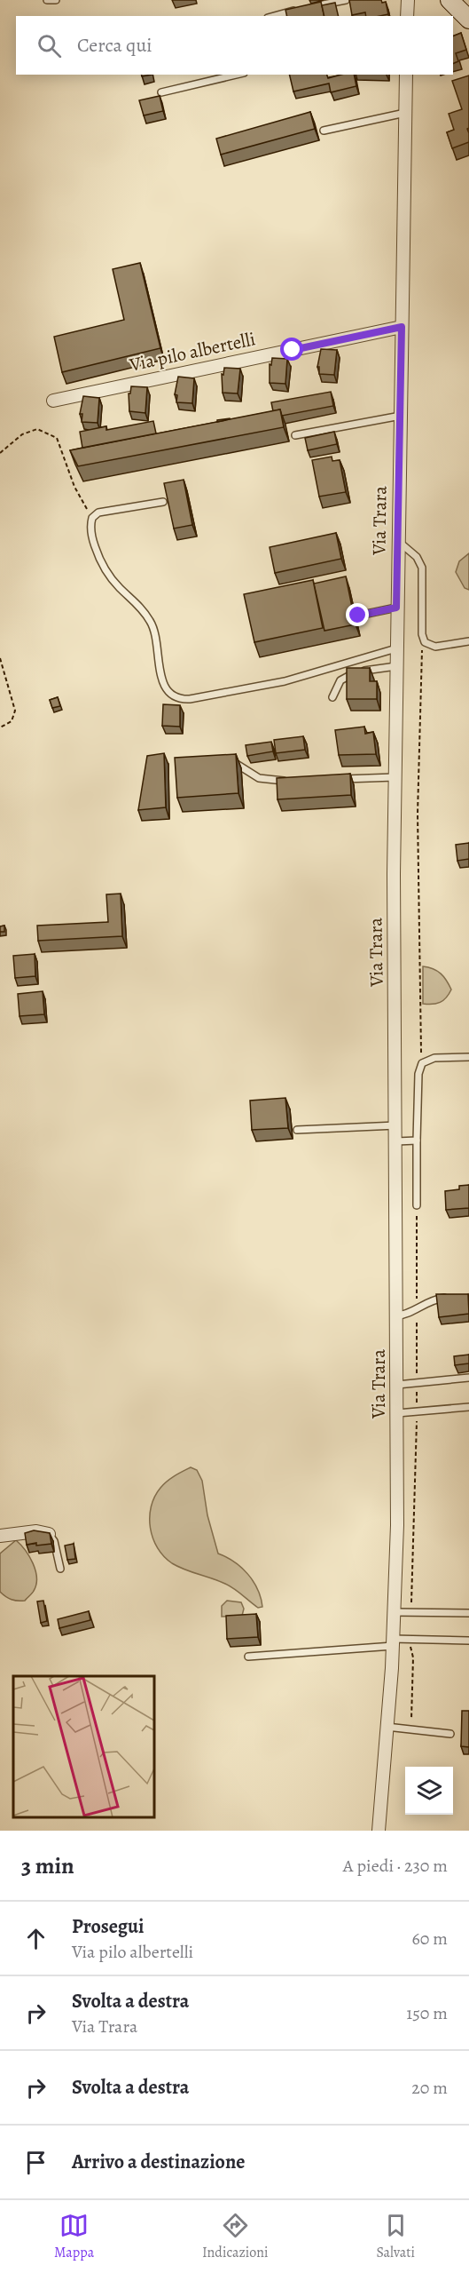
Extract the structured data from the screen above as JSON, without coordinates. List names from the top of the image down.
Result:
{
  "streets": {
    "street": ["Via pilo albertelli", "Via Trara"]
  },
  "crossings": [
    ["Via pilo albertelli", "Via Trara"]
  ],
  "page": {
    "search": "Cerca qui",
    "heading": ["3 min", "A piedi · 230 m"],
    "list": [
      ["Prosegui", "Via pilo albertelli", "60 m"],
      ["Svolta a destra", "Via Trara", "150 m"],
      ["Svolta a destra", "20 m"],
      "Arrivo a destinazione"
    ],
    "nav": ["Mappa", "Indicazioni", "Salvati"]
  }
}
